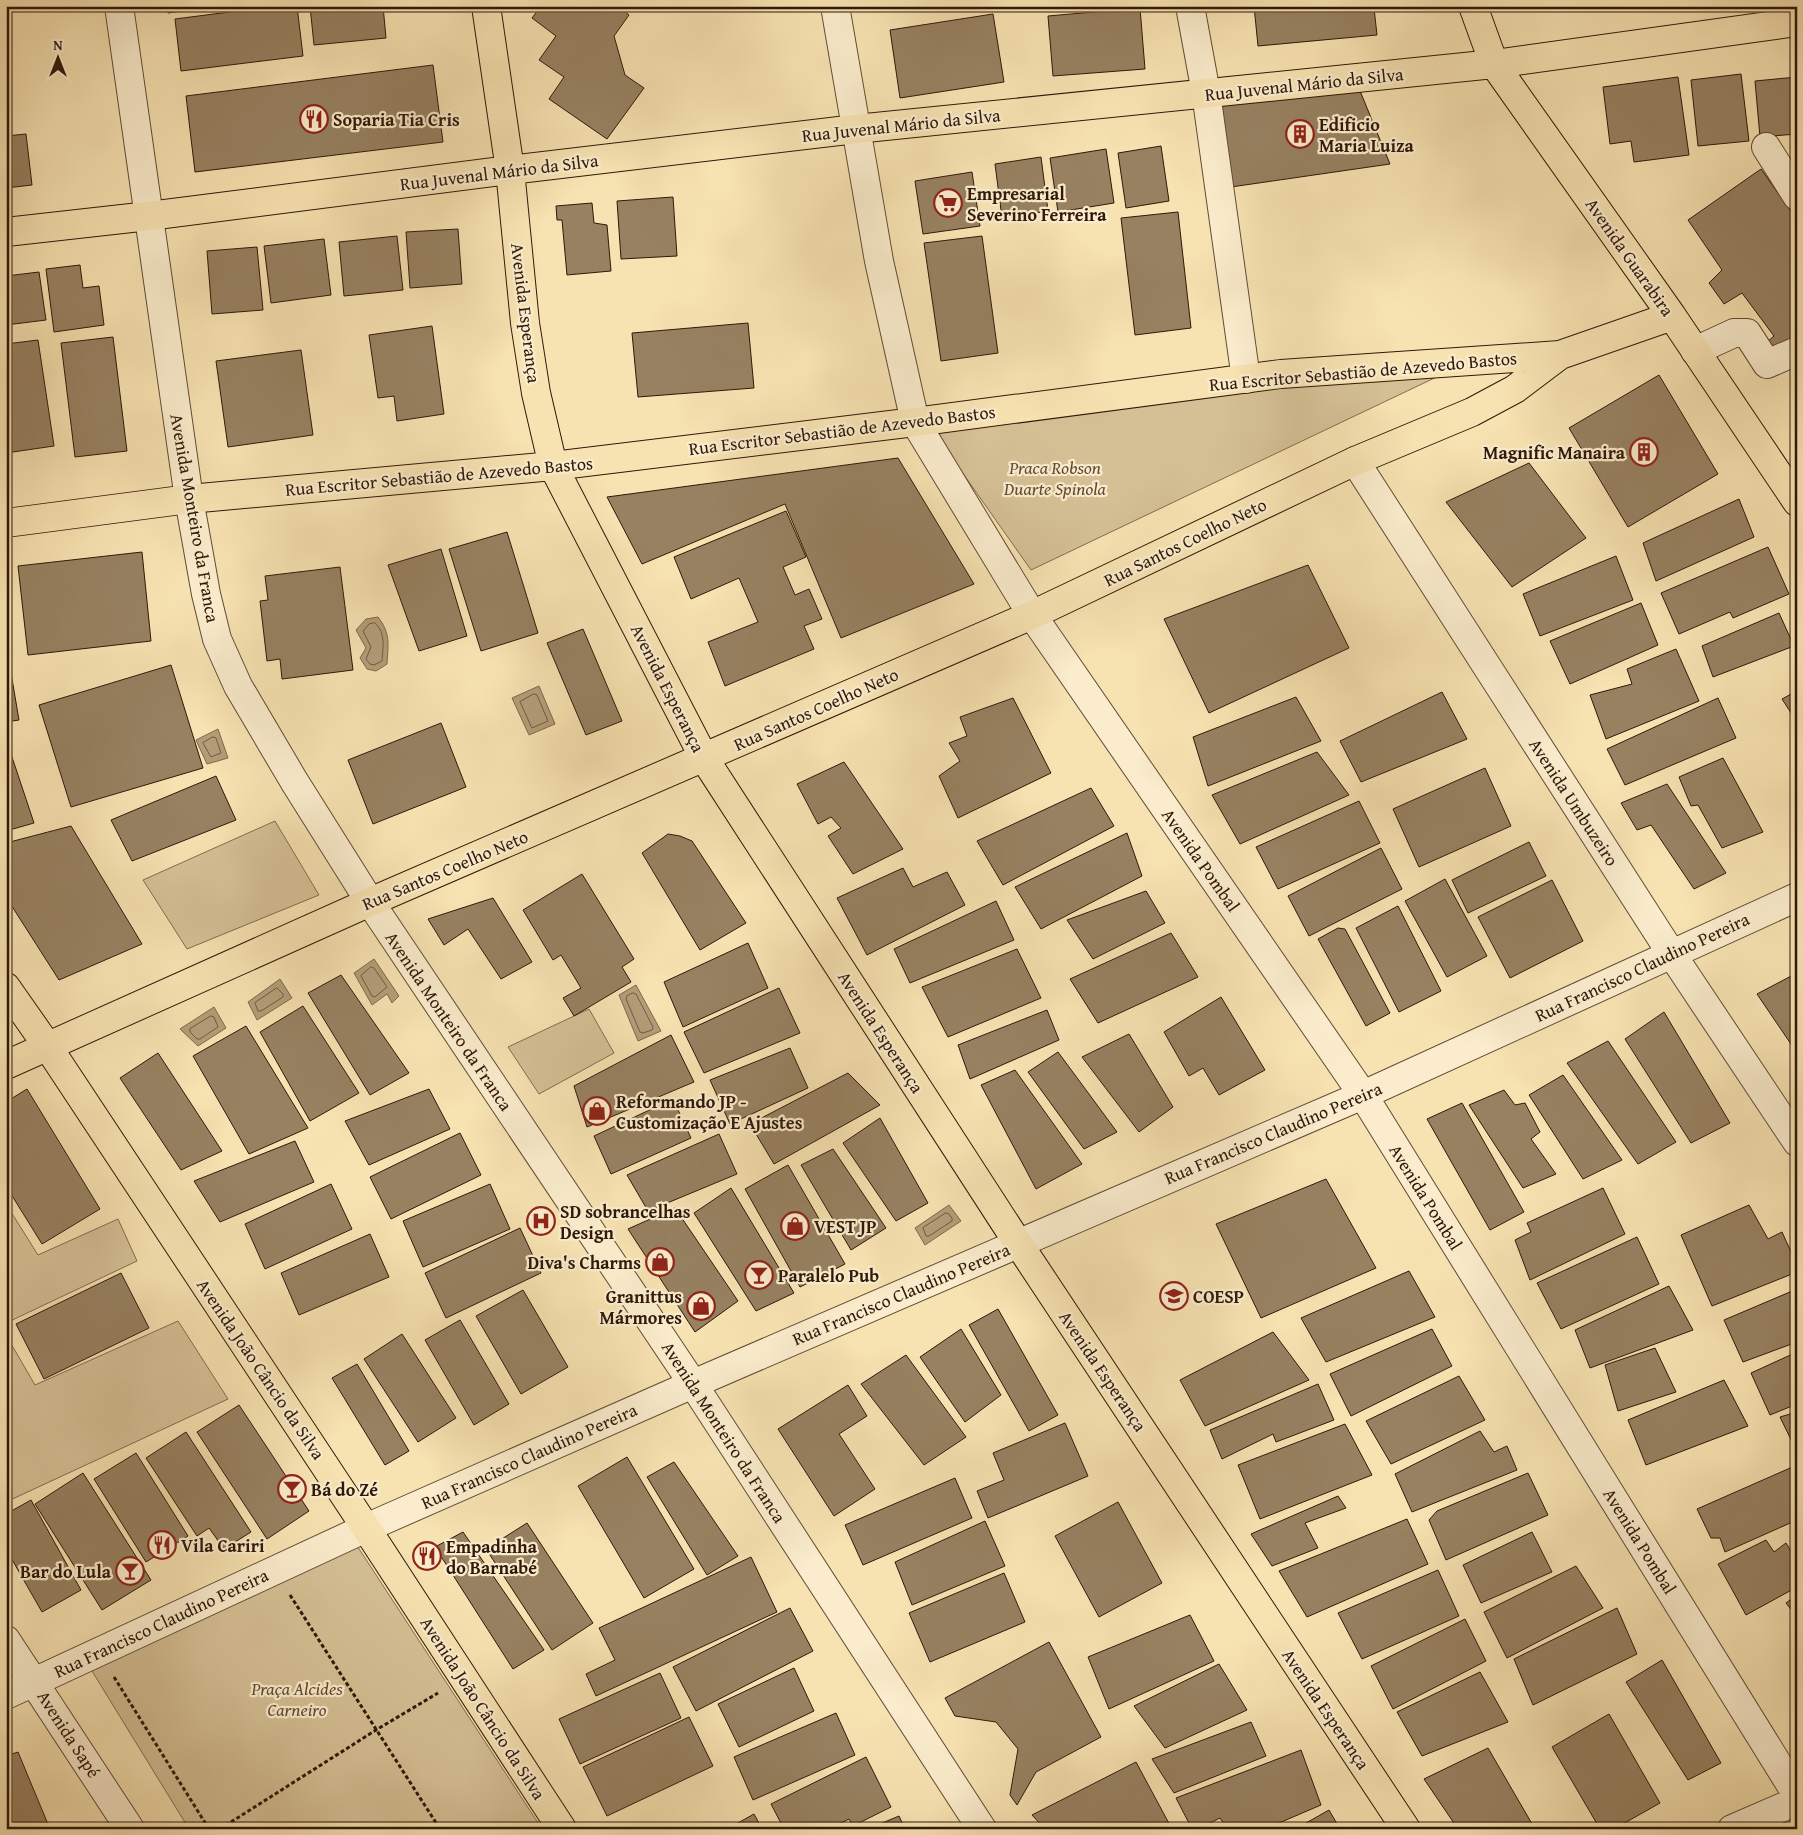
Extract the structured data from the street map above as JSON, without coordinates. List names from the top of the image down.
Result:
{
  "streets": {
    "main road": [
      "Rua Juvenal Mário da Silva",
      "Avenida Guarabira",
      "Avenida Esperança",
      "Rua Escritor Sebastião de Azevedo Bastos",
      "Rua Santos Coelho Neto",
      "Avenida João Câncio da Silva"
    ],
    "street": [
      "Avenida Monteiro da Franca",
      "Avenida Umbuzeiro",
      "Avenida Pombal",
      "Rua Francisco Claudino Pereira",
      "Avenida Sapé"
    ]
  },
  "crossings": [
    ["Rua Juvenal Mário da Silva", "Avenida Guarabira"],
    ["Rua Juvenal Mário da Silva", "Avenida Esperança"],
    ["Rua Juvenal Mário da Silva", "Avenida Monteiro da Franca"],
    ["Rua Juvenal Mário da Silva", "Avenida Pombal"],
    ["Avenida Guarabira", "Rua Escritor Sebastião de Azevedo Bastos"],
    ["Avenida Esperança", "Rua Escritor Sebastião de Azevedo Bastos"],
    ["Avenida Esperança", "Rua Santos Coelho Neto"],
    ["Avenida Esperança", "Rua Francisco Claudino Pereira"],
    ["Rua Escritor Sebastião de Azevedo Bastos", "Avenida Monteiro da Franca"],
    ["Rua Escritor Sebastião de Azevedo Bastos", "Rua Santos Coelho Neto"],
    ["Rua Escritor Sebastião de Azevedo Bastos", "Avenida Pombal"],
    ["Avenida Monteiro da Franca", "Rua Santos Coelho Neto"],
    ["Avenida Monteiro da Franca", "Rua Francisco Claudino Pereira"],
    ["Rua Santos Coelho Neto", "Avenida Umbuzeiro"],
    ["Rua Santos Coelho Neto", "Avenida Pombal"],
    ["Rua Santos Coelho Neto", "Avenida João Câncio da Silva"],
    ["Avenida Umbuzeiro", "Rua Francisco Claudino Pereira"],
    ["Avenida Pombal", "Rua Francisco Claudino Pereira"],
    ["Rua Francisco Claudino Pereira", "Avenida João Câncio da Silva"],
    ["Rua Francisco Claudino Pereira", "Avenida Sapé"]
  ],
  "parks": ["Praca Robson Duarte Spinola", "Praça Alcides Carneiro"],
  "places": {
    "restaurant": ["Soparia Tia Cris", "Vila Cariri", "Empadinha do Barnabé"],
    "building": ["Edificio Maria Luiza", "Magnific Manaira"],
    "supermarket": ["Empresarial Severino Ferreira"],
    "shop": [
      "Reformando JP - Customização E Ajustes",
      "VEST JP",
      "Diva's Charms",
      "Granittus Mármores"
    ],
    "hospital": ["SD sobrancelhas Design"],
    "bar": ["Paralelo Pub", "Bá do Zé", "Bar do Lula"],
    "school or university": ["COESP"]
  },
  "north": "top"
}
